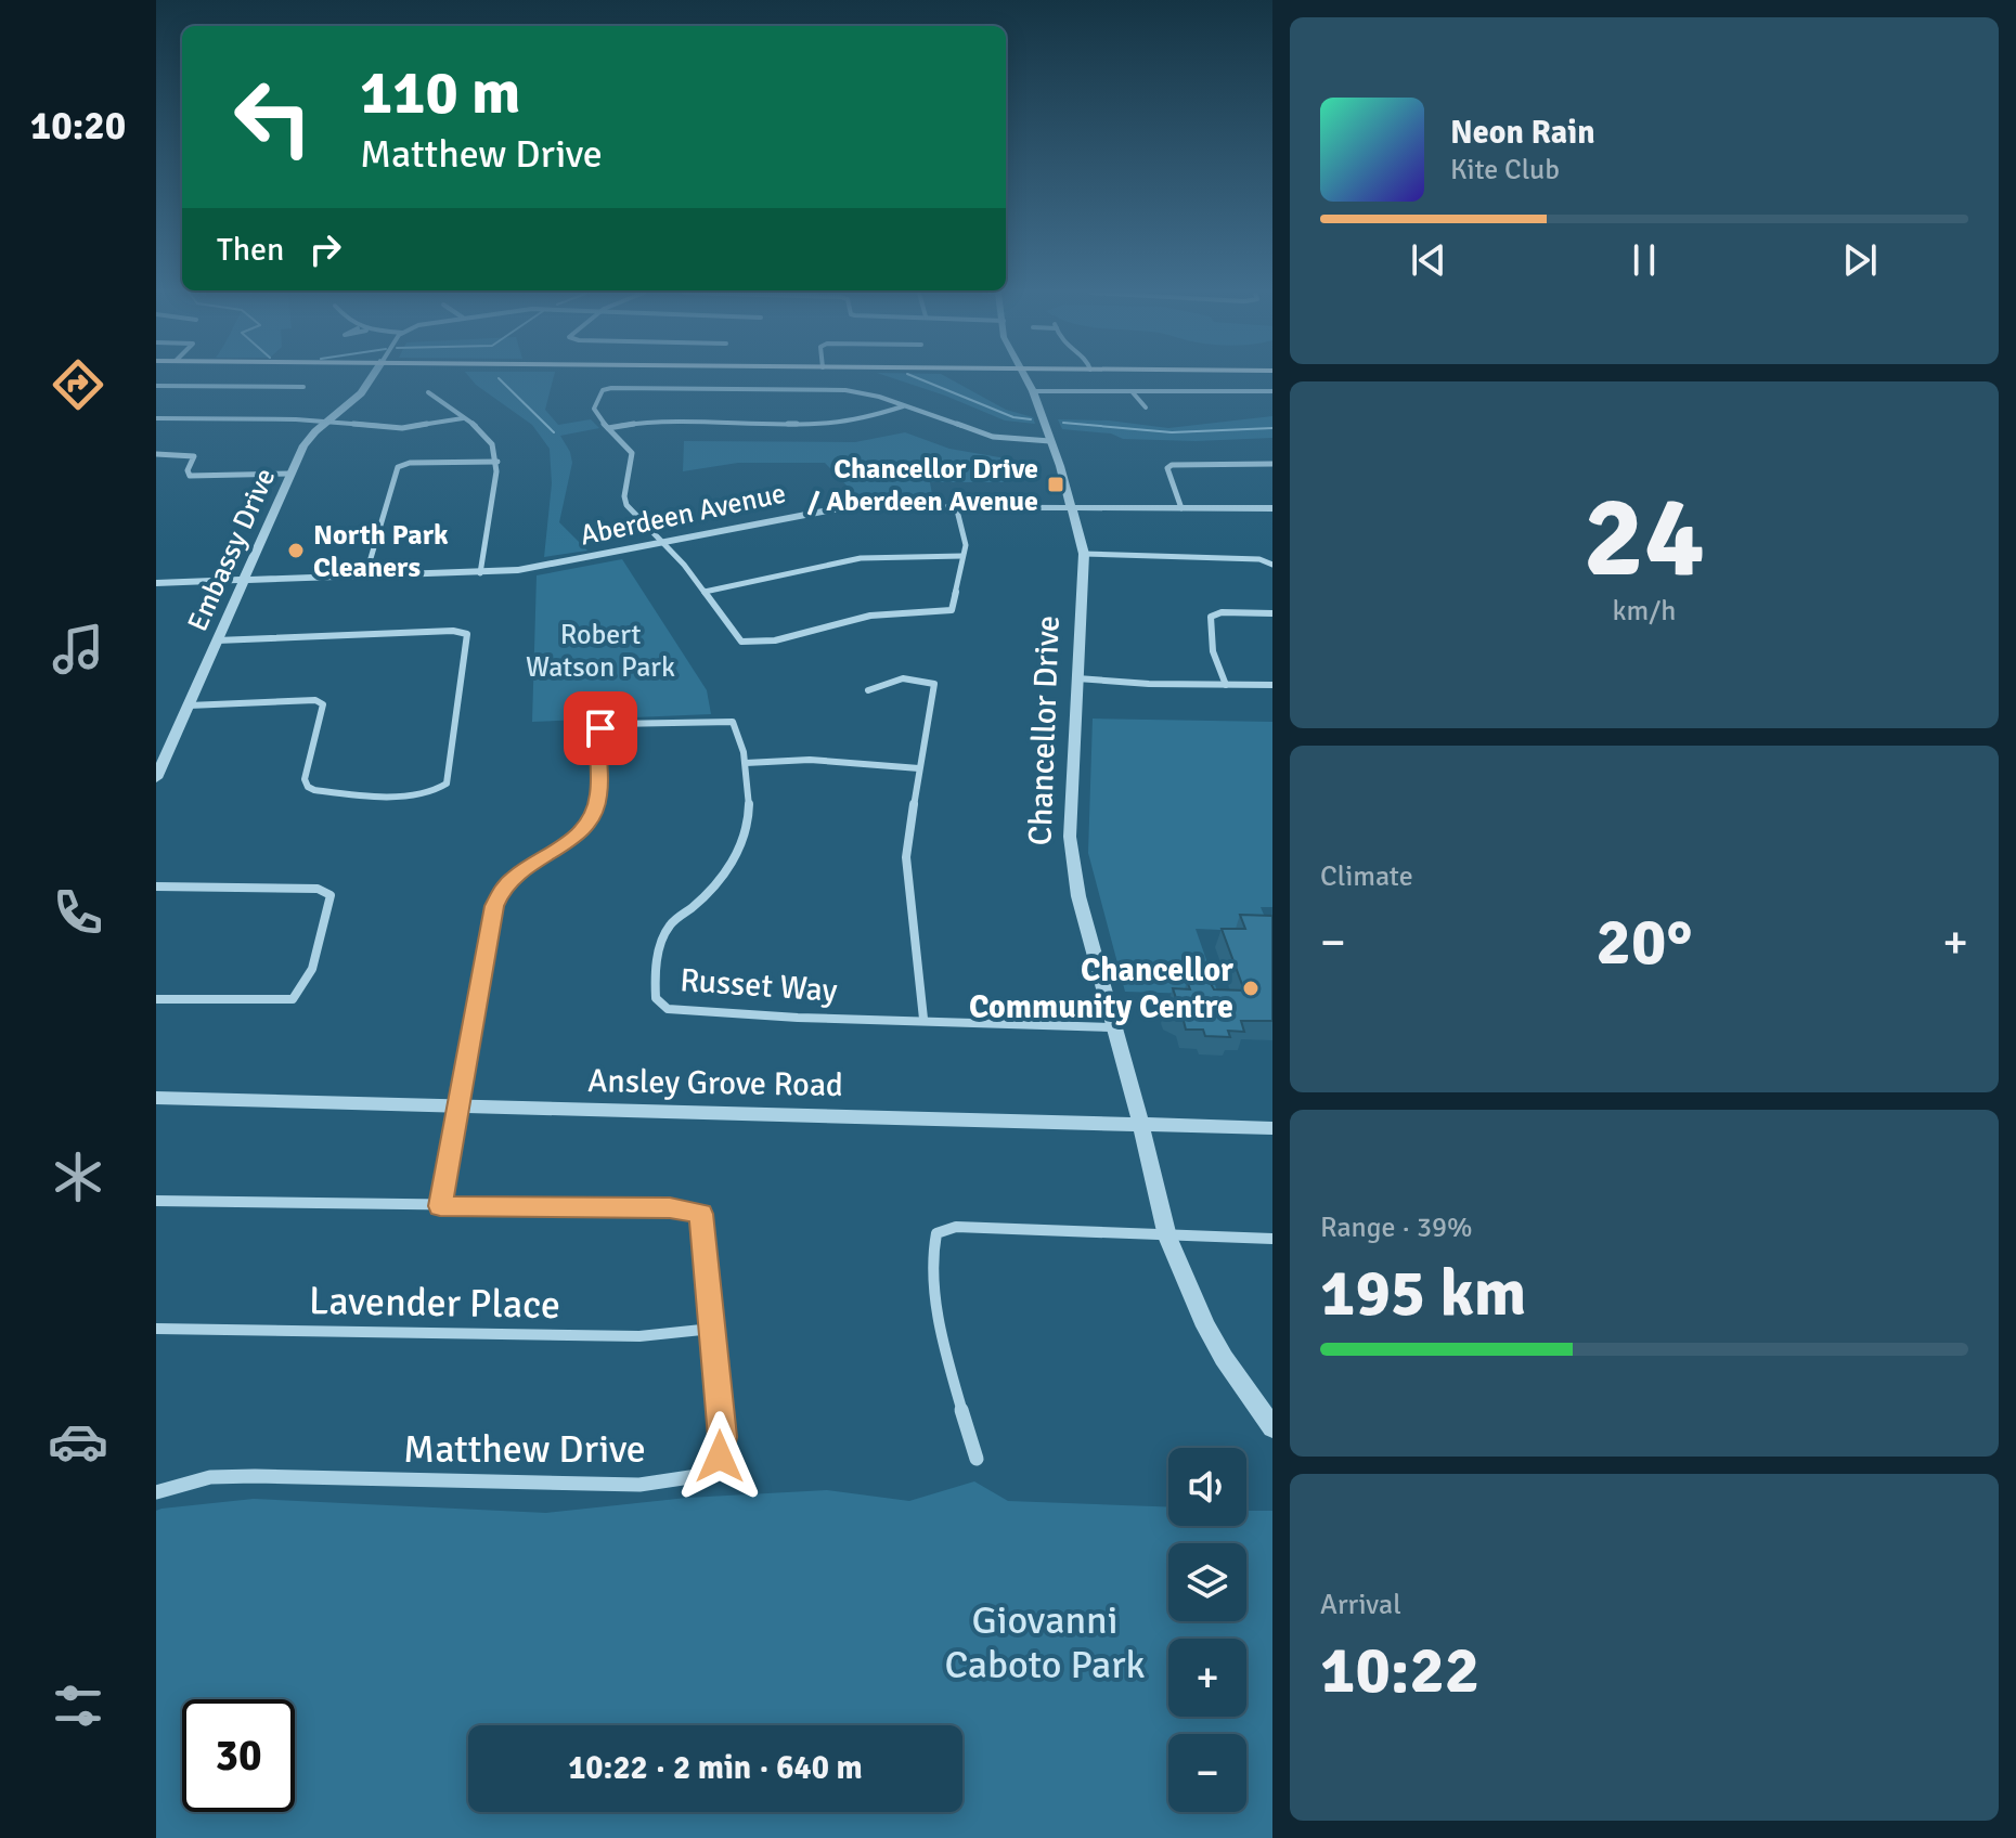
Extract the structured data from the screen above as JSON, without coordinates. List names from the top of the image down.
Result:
{
  "streets": {
    "street": [
      "Aberdeen Avenue",
      "Embassy Drive",
      "Chancellor Drive",
      "Russet Way",
      "Ansley Grove Road",
      "Lavender Place",
      "Matthew Drive"
    ]
  },
  "crossings": [
    ["Aberdeen Avenue", "Embassy Drive"],
    ["Aberdeen Avenue", "Chancellor Drive"],
    ["Chancellor Drive", "Russet Way"],
    ["Chancellor Drive", "Ansley Grove Road"],
    ["Russet Way", "Ansley Grove Road"],
    ["Lavender Place", "Matthew Drive"]
  ],
  "parks": ["Robert Watson Park", "Giovanni Caboto Park"],
  "places": {
    "transit": ["Chancellor Drive / Aberdeen Avenue"],
    "other": ["North Park Cleaners", "Chancellor Community Centre"]
  },
  "page": {
    "tabs": "10:20",
    "turn": ["110 m", "Matthew Drive"],
    "song": ["Neon Rain", "Kite Club"],
    "then": "Then",
    "tile": [
      ["24", "km/h"],
      "Climate",
      ["Range · 39%", "195 km"],
      ["Arrival", "10:22"]
    ],
    "heat": ["−", "20°", "+"],
    "map_buttons": ["+", "−"],
    "limit": "30",
    "trip": "10:22 · 2 min · 640 m"
  }
}
